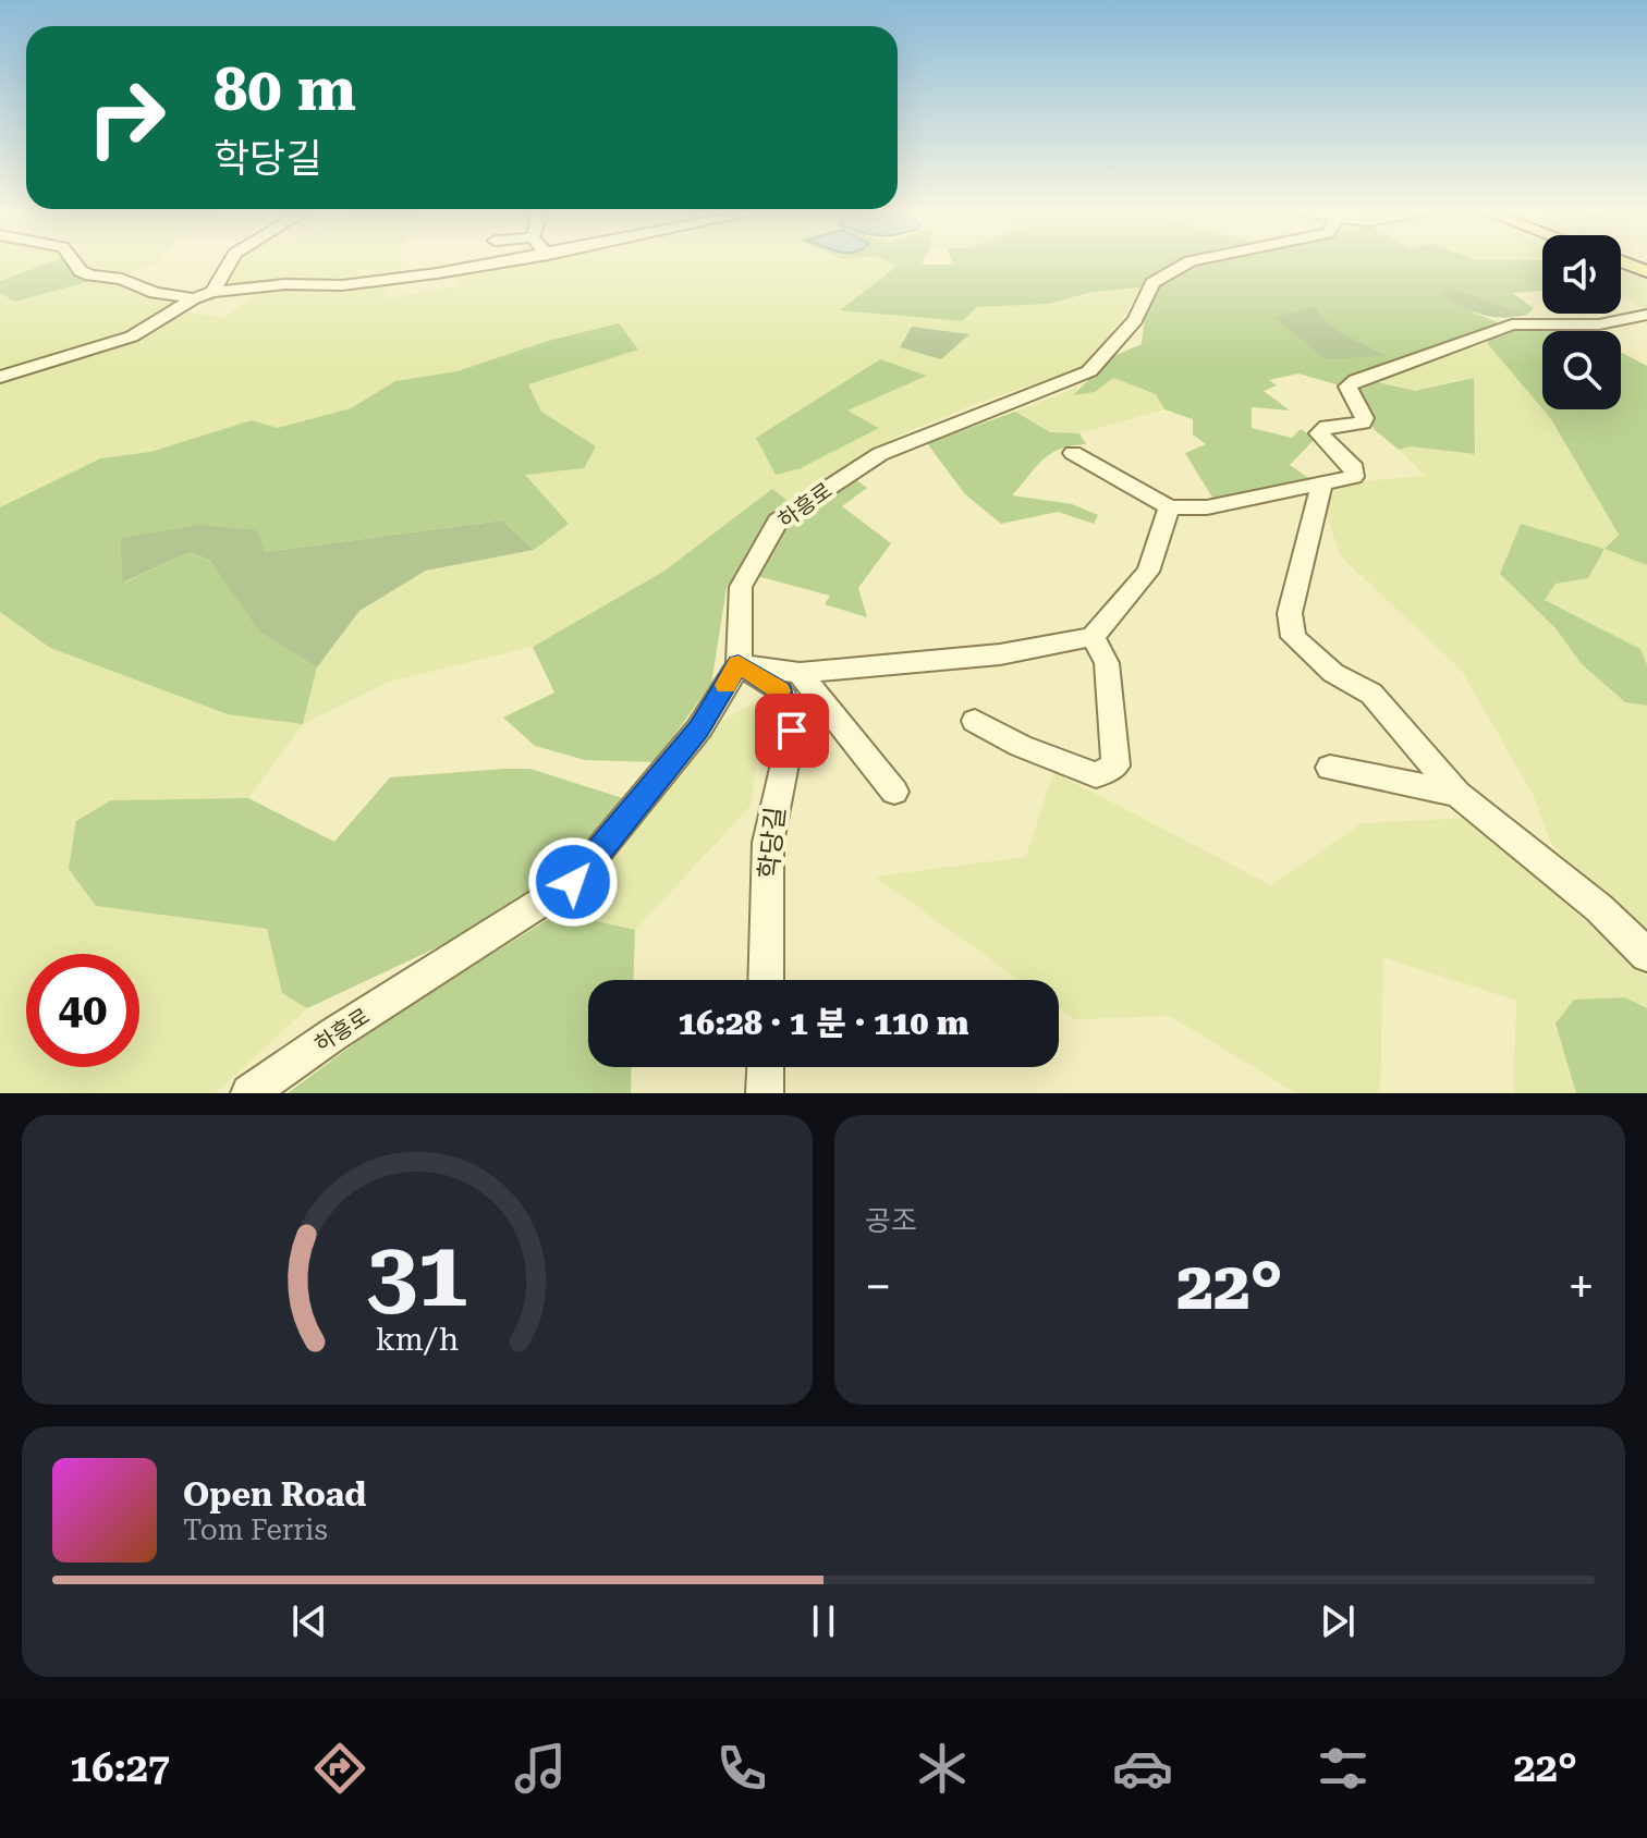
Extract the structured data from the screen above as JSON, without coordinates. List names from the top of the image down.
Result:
{
  "streets": {
    "street": ["하흥로", "학당길"]
  },
  "crossings": [
    ["하흥로", "학당길"]
  ],
  "page": {
    "turn": ["80 m", "학당길"],
    "limit": "40",
    "trip": "16:28 · 1 분 · 110 m",
    "tile": "공조",
    "heat": ["−", "22°", "+"],
    "song": ["Open Road", "Tom Ferris"],
    "tabs": ["16:27", "22°"],
    "gauge": ["31", "km/h"]
  }
}
